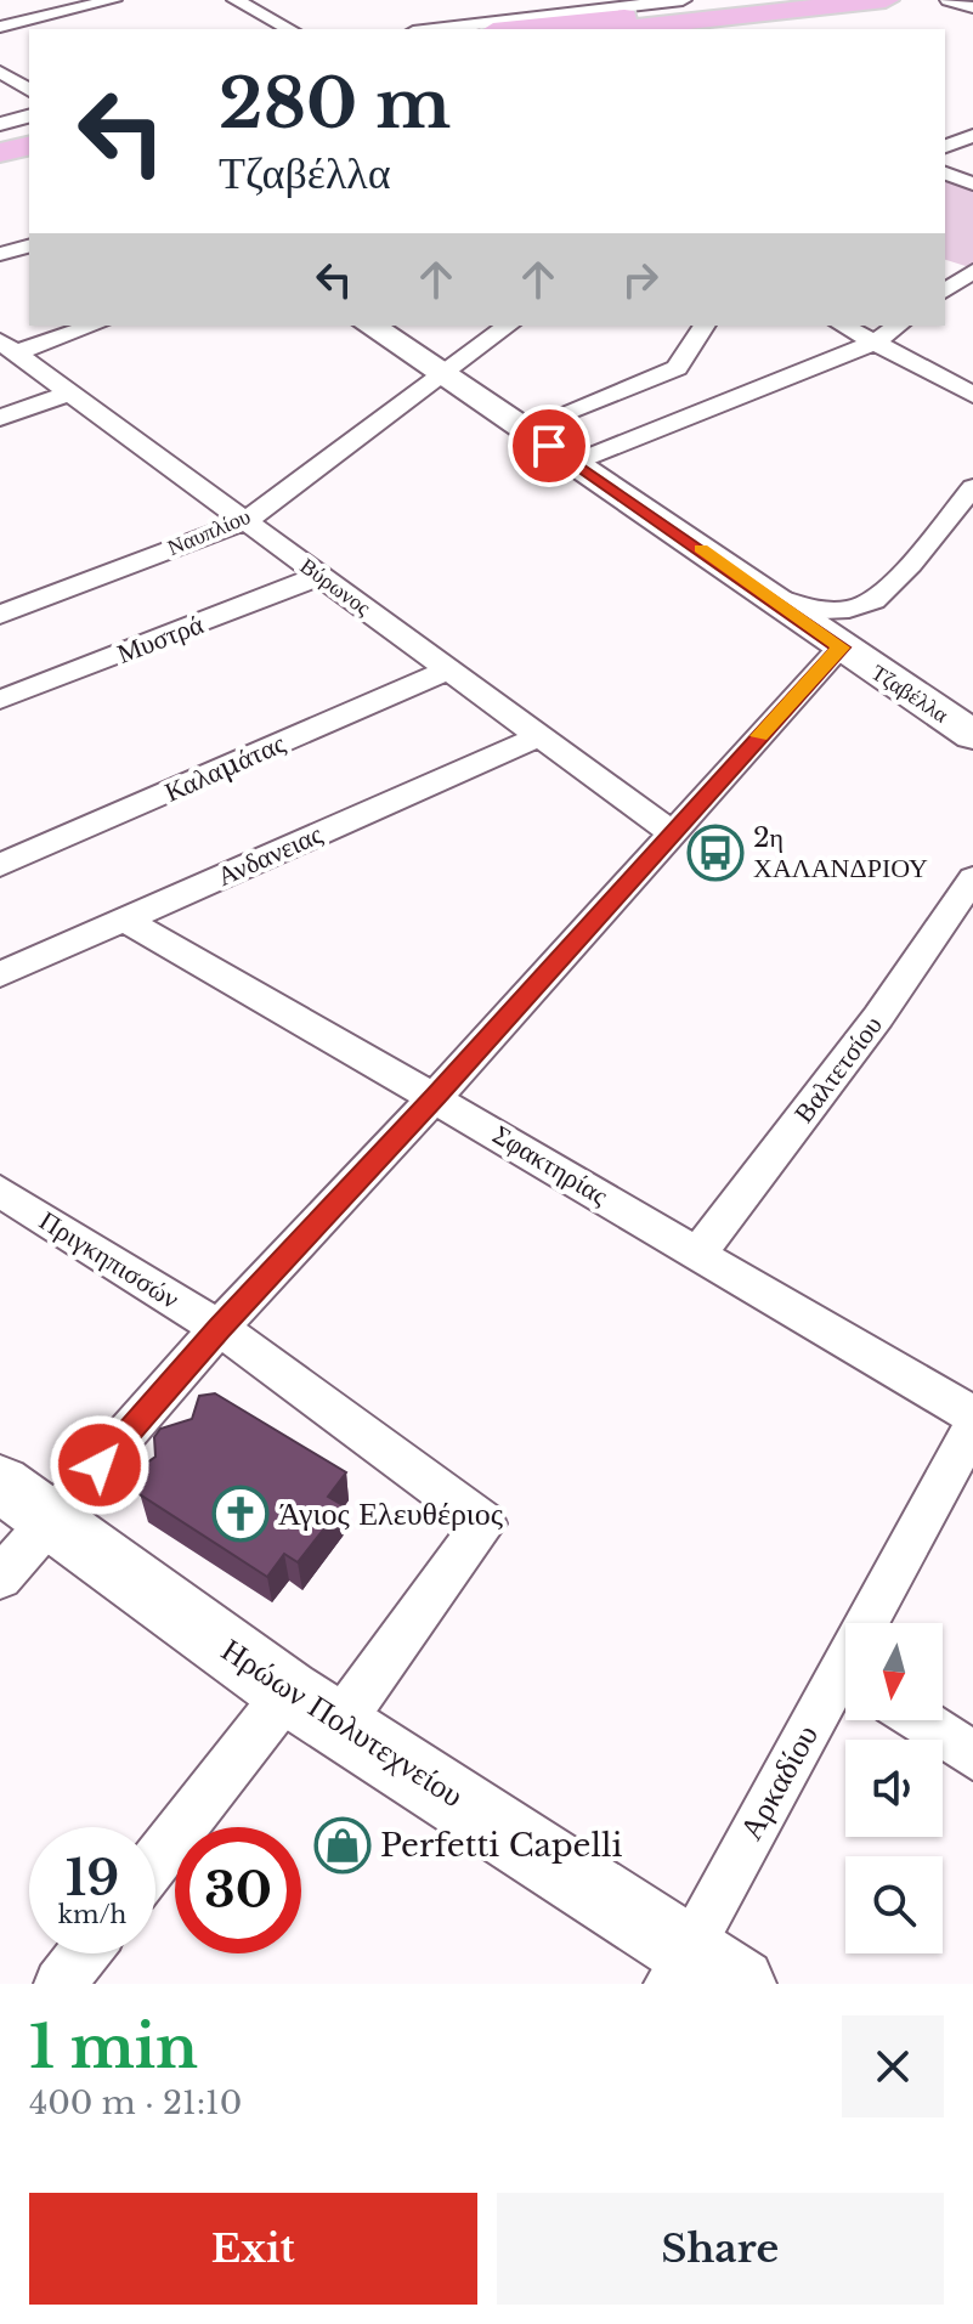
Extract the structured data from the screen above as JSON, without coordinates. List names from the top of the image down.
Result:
{
  "streets": {
    "street": [
      "Ναυπλίου",
      "Βύρωνος",
      "Μυστρά",
      "Τζαβέλλα",
      "Καλαμάτας",
      "Ανδανειας",
      "Βαλτετσίου",
      "Σφακτηρίας",
      "Πριγκηπισσών",
      "Ηρώων Πολυτεχνείου",
      "Αρκαδίου"
    ]
  },
  "crossings": [
    ["Ναυπλίου", "Βύρωνος"],
    ["Ναυπλίου", "Τζαβέλλα"],
    ["Βύρωνος", "Μυστρά"],
    ["Βύρωνος", "Καλαμάτας"],
    ["Βύρωνος", "Ανδανειας"],
    ["Ανδανειας", "Σφακτηρίας"],
    ["Βαλτετσίου", "Σφακτηρίας"],
    ["Πριγκηπισσών", "Ηρώων Πολυτεχνείου"],
    ["Ηρώων Πολυτεχνείου", "Αρκαδίου"]
  ],
  "places": {
    "bus stop": ["2η ΧΑΛΑΝΔΡΙΟΥ"],
    "church": ["Άγιος Ελευθέριος"],
    "shop": ["Perfetti Capelli"]
  },
  "north": "bottom",
  "page": {
    "turn": ["280 m", "Τζαβέλλα"],
    "speed": "19 km/h",
    "limit": "30",
    "heading": ["1 min", "400 m · 21:10"],
    "buttons": ["Exit", "Share"]
  }
}
